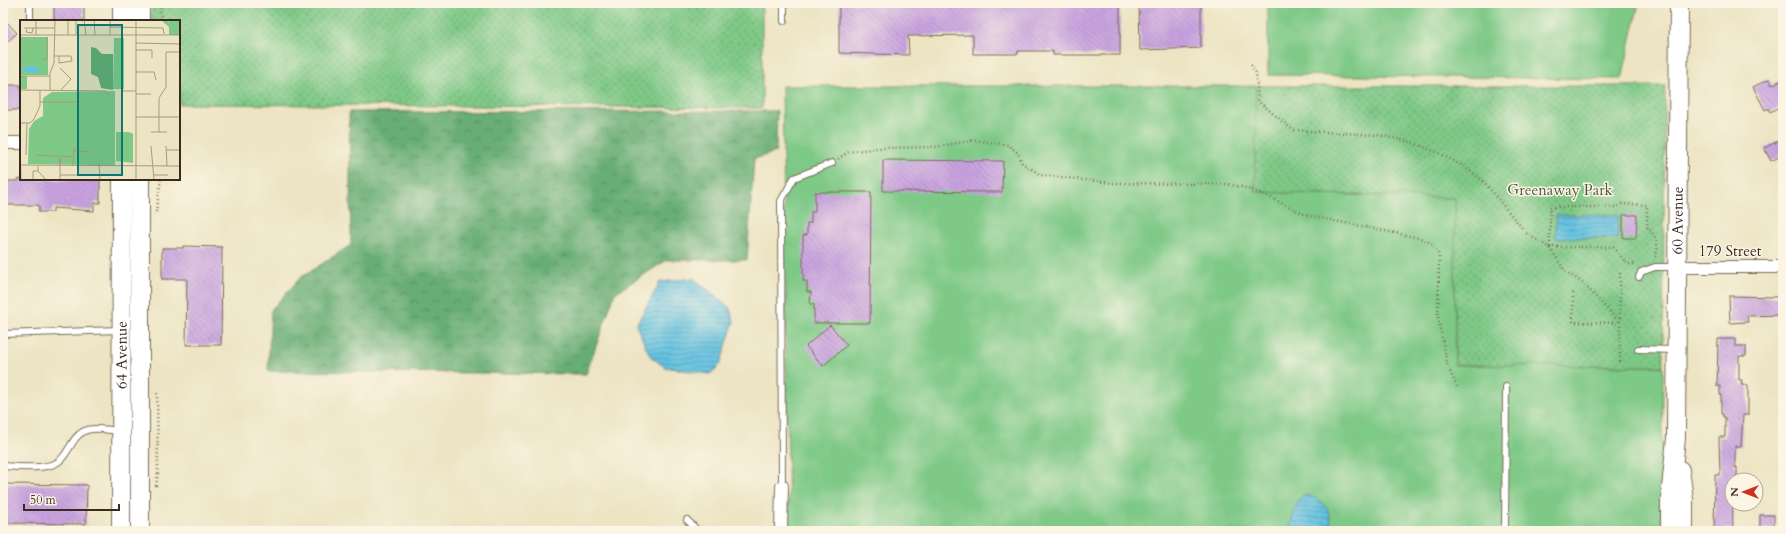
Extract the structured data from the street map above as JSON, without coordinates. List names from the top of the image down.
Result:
{
  "streets": {
    "main road": ["60 Avenue", "64 Avenue"],
    "street": ["179 Street"]
  },
  "crossings": [
    ["60 Avenue", "179 Street"]
  ],
  "parks": ["Greenaway Park"],
  "scale_bar": "50 m",
  "north": "left"
}
